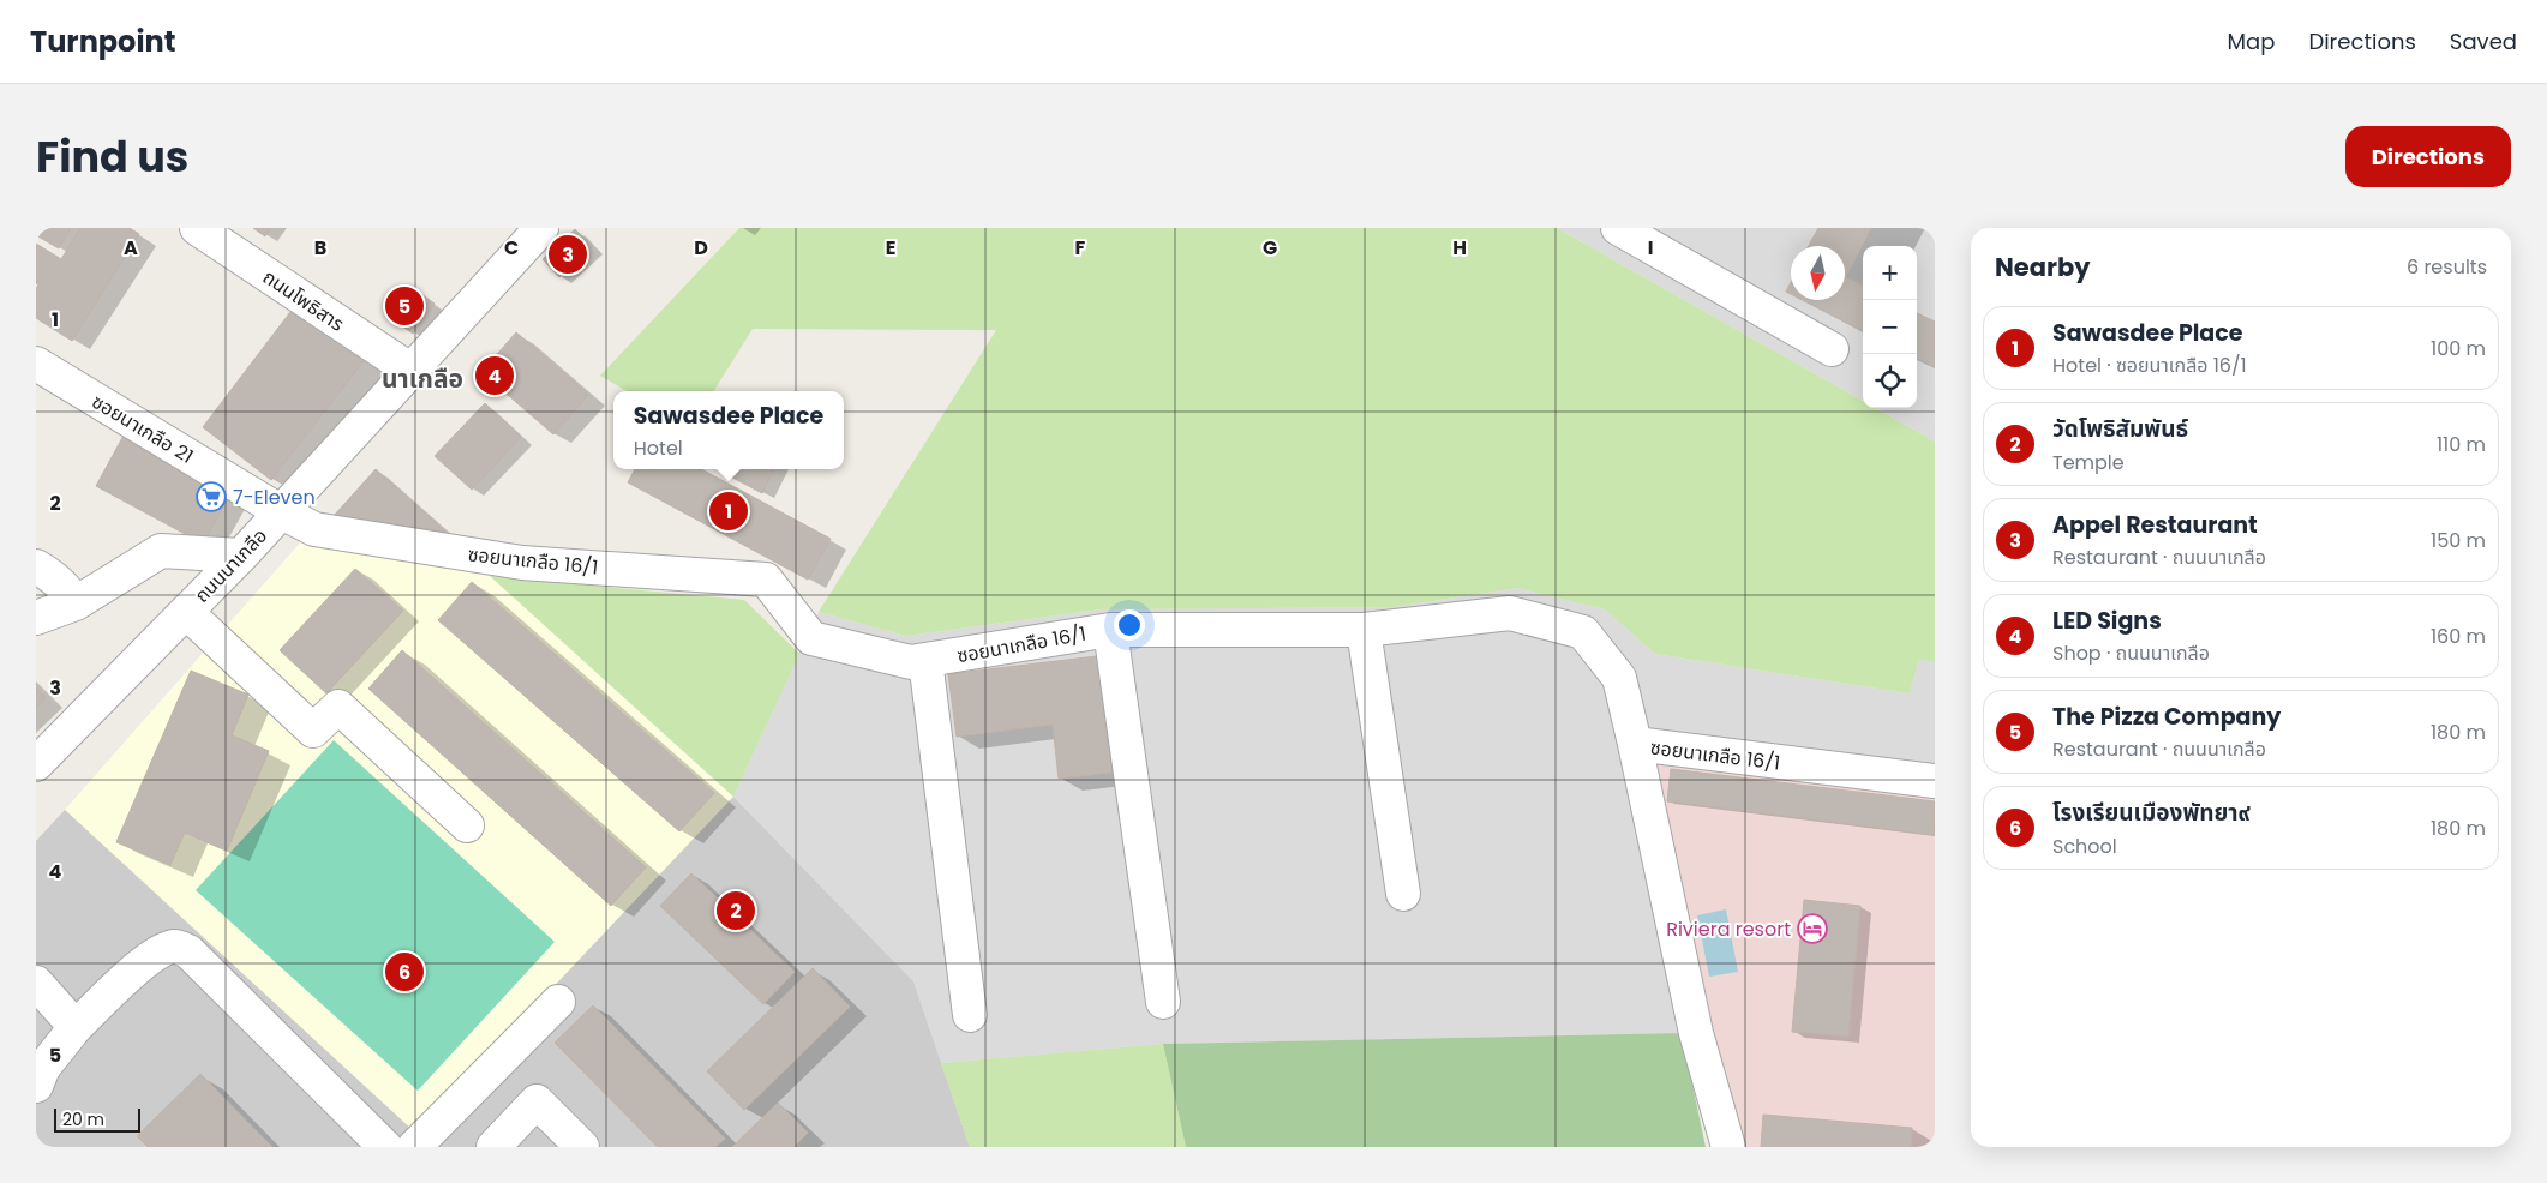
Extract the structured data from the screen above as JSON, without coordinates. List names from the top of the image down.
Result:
{
  "streets": {
    "street": [
      "ถนนโพธิสาร",
      "ซอยนาเกลือ 21",
      "ซอยนาเกลือ 16/1",
      "ถนนนาเกลือ"
    ]
  },
  "crossings": [
    ["ถนนโพธิสาร", "ถนนนาเกลือ"],
    ["ซอยนาเกลือ 21", "ซอยนาเกลือ 16/1"],
    ["ซอยนาเกลือ 21", "ถนนนาเกลือ"],
    ["ซอยนาเกลือ 16/1", "ถนนนาเกลือ"]
  ],
  "districts": ["นาเกลือ"],
  "places": {
    "supermarket": ["7-Eleven"],
    "hotel": ["Riviera resort"]
  },
  "scale_bar": "20 m",
  "north": "bottom",
  "page": {
    "header": "Turnpoint",
    "nav": ["Map", "Directions", "Saved"],
    "title": "Find us",
    "buttons": "Directions",
    "heading": ["Nearby", "6 results"],
    "pins": [
      "3",
      "5",
      "4",
      "1",
      "2",
      "6"
    ],
    "map_buttons": ["+", "−"],
    "list": [
      {
        "mark": "1",
        "name": "Sawasdee Place",
        "note": "Hotel · ซอยนาเกลือ 16/1",
        "value": "100 m"
      },
      {
        "mark": "2",
        "name": "วัดโพธิสัมพันธ์",
        "note": "Temple",
        "value": "110 m"
      },
      {
        "mark": "3",
        "name": "Appel Restaurant",
        "note": "Restaurant · ถนนนาเกลือ",
        "value": "150 m"
      },
      {
        "mark": "4",
        "name": "LED Signs",
        "note": "Shop · ถนนนาเกลือ",
        "value": "160 m"
      },
      {
        "mark": "5",
        "name": "The Pizza Company",
        "note": "Restaurant · ถนนนาเกลือ",
        "value": "180 m"
      },
      {
        "mark": "6",
        "name": "โรงเรียนเมืองพัทยา๙",
        "note": "School",
        "value": "180 m"
      }
    ],
    "popup": ["Sawasdee Place", "Hotel"],
    "scale": "20 m"
  },
  "grid": {
    "columns": [
      "A",
      "B",
      "C",
      "D",
      "E",
      "F",
      "G",
      "H",
      "I"
    ],
    "rows": [
      "1",
      "2",
      "3",
      "4",
      "5"
    ]
  }
}
